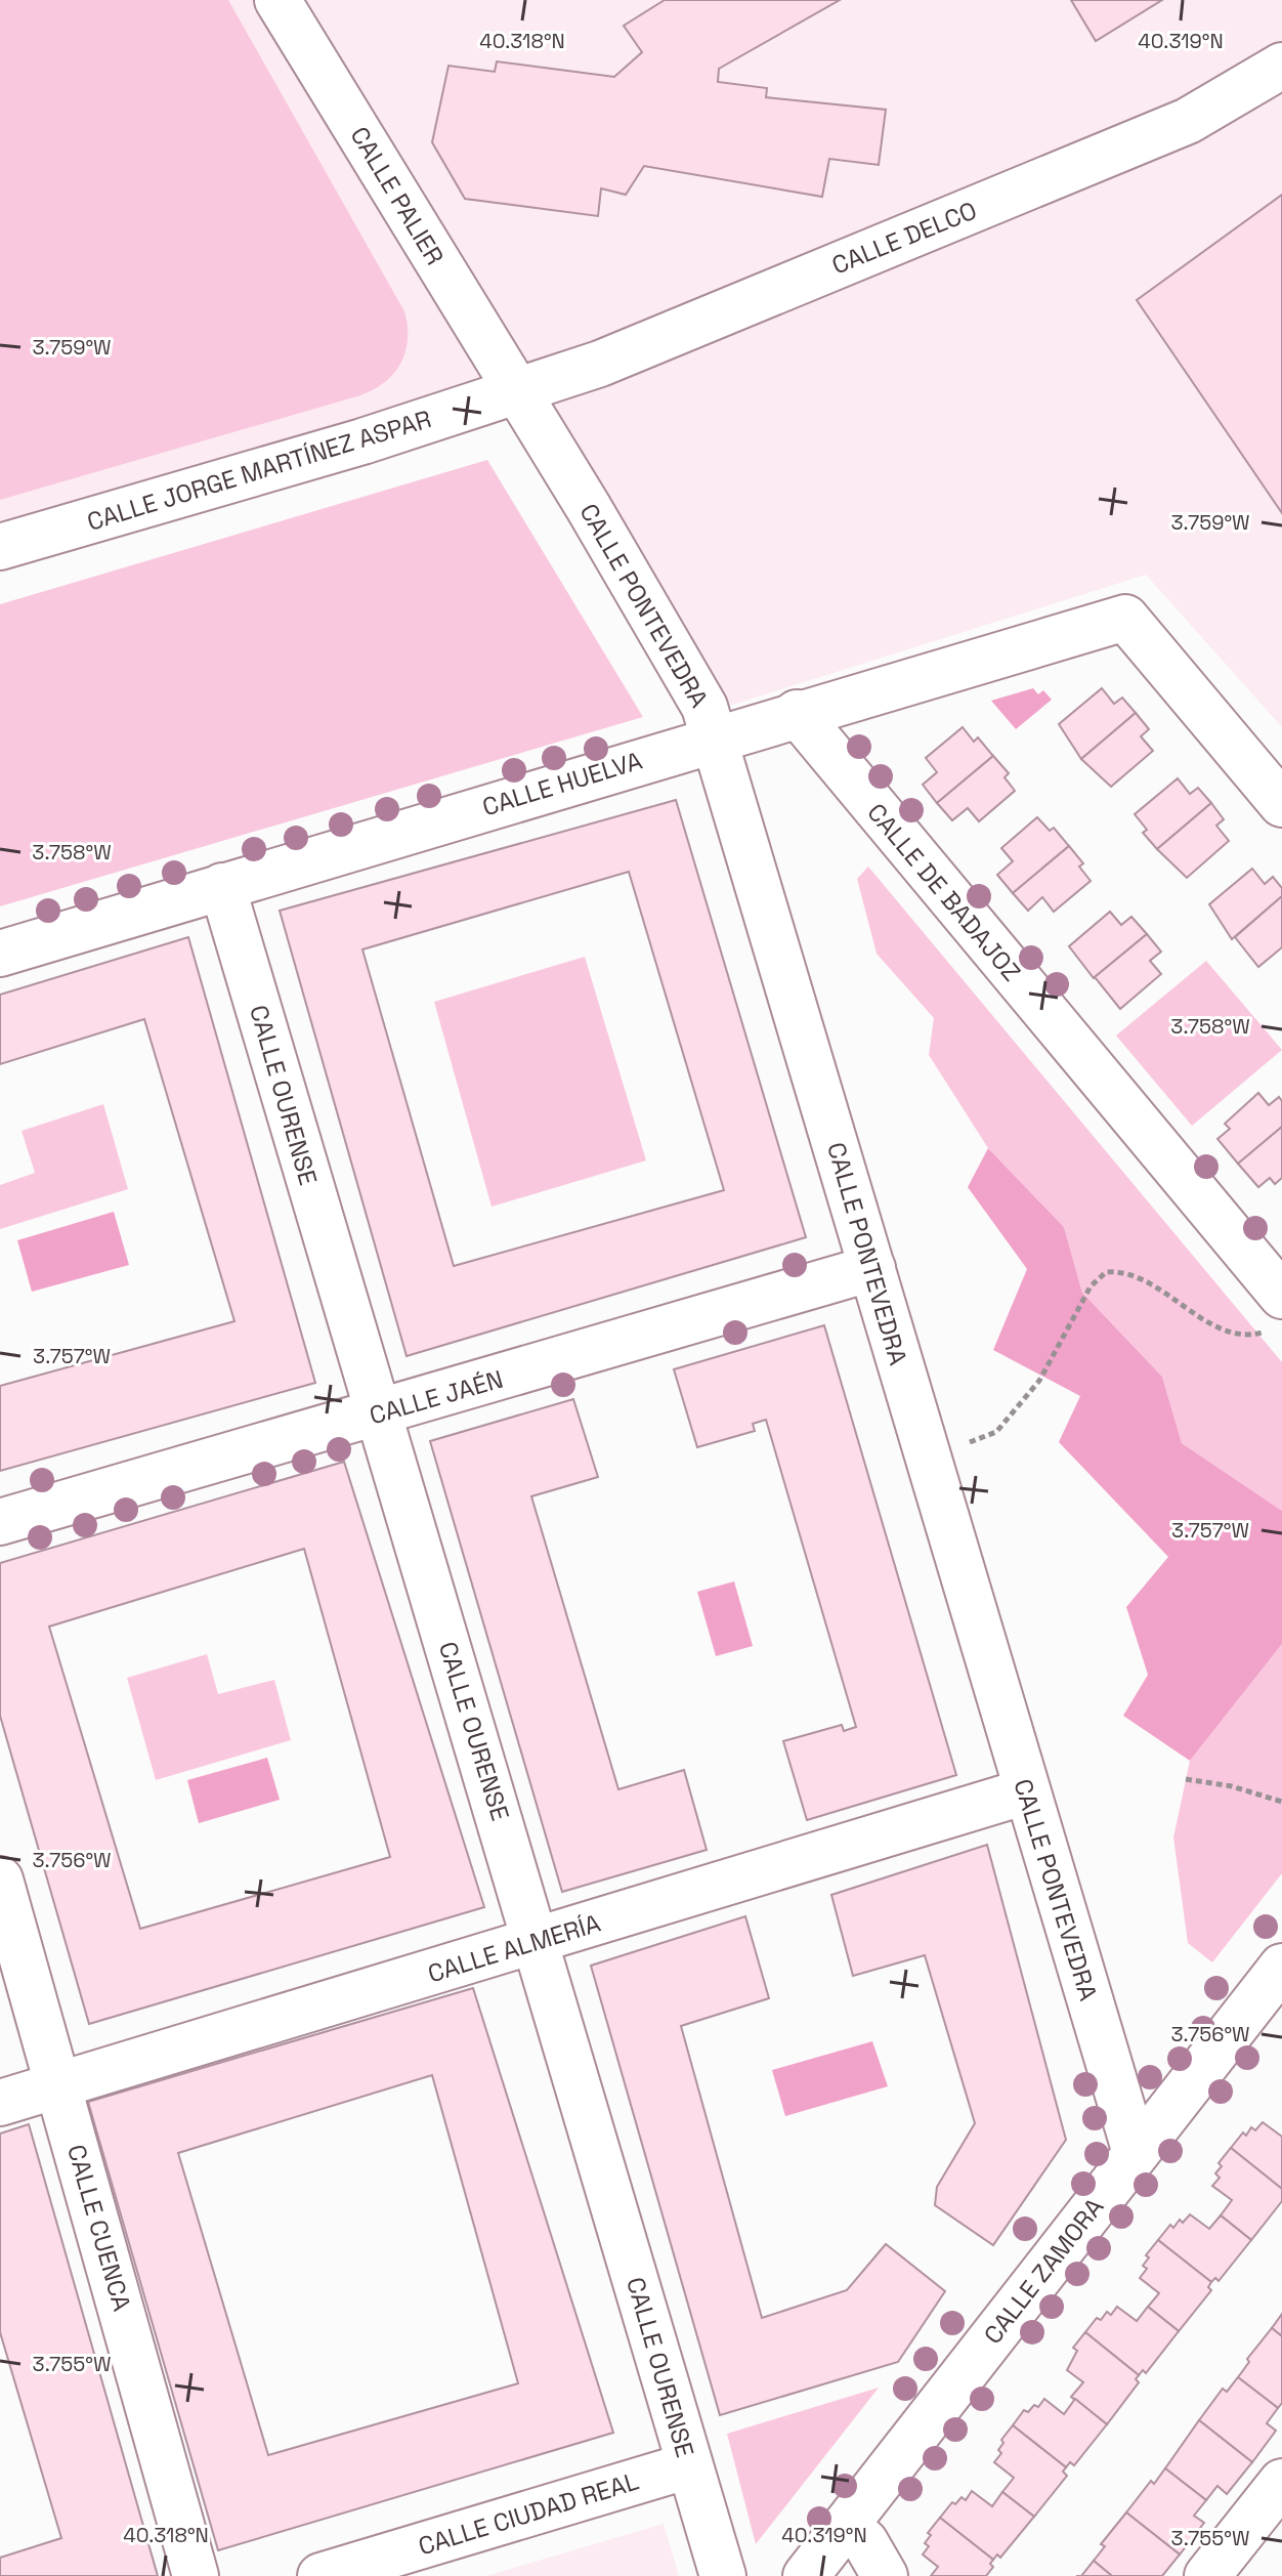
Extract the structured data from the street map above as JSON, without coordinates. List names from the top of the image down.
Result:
{
  "streets": {
    "street": [
      "CALLE PALIER",
      "CALLE DELCO",
      "CALLE JORGE MARTÍNEZ ASPAR",
      "CALLE PONTEVEDRA",
      "CALLE HUELVA",
      "CALLE DE BADAJOZ",
      "CALLE OURENSE",
      "CALLE JAÉN",
      "CALLE ALMERÍA",
      "CALLE CUENCA",
      "CALLE ZAMORA",
      "CALLE CIUDAD REAL"
    ]
  },
  "crossings": [
    ["CALLE PALIER", "CALLE DELCO"],
    ["CALLE PALIER", "CALLE JORGE MARTÍNEZ ASPAR"],
    ["CALLE PALIER", "CALLE PONTEVEDRA"],
    ["CALLE DELCO", "CALLE JORGE MARTÍNEZ ASPAR"],
    ["CALLE DELCO", "CALLE PONTEVEDRA"],
    ["CALLE JORGE MARTÍNEZ ASPAR", "CALLE PONTEVEDRA"],
    ["CALLE PONTEVEDRA", "CALLE HUELVA"],
    ["CALLE PONTEVEDRA", "CALLE JAÉN"],
    ["CALLE PONTEVEDRA", "CALLE ALMERÍA"],
    ["CALLE PONTEVEDRA", "CALLE ZAMORA"],
    ["CALLE HUELVA", "CALLE DE BADAJOZ"],
    ["CALLE HUELVA", "CALLE OURENSE"],
    ["CALLE OURENSE", "CALLE JAÉN"],
    ["CALLE OURENSE", "CALLE ALMERÍA"],
    ["CALLE OURENSE", "CALLE CIUDAD REAL"],
    ["CALLE ALMERÍA", "CALLE CUENCA"]
  ],
  "coordinates": [
    "40.318°N",
    "40.319°N",
    "3.759°W",
    "3.758°W",
    "3.757°W",
    "3.756°W",
    "3.755°W"
  ]
}
